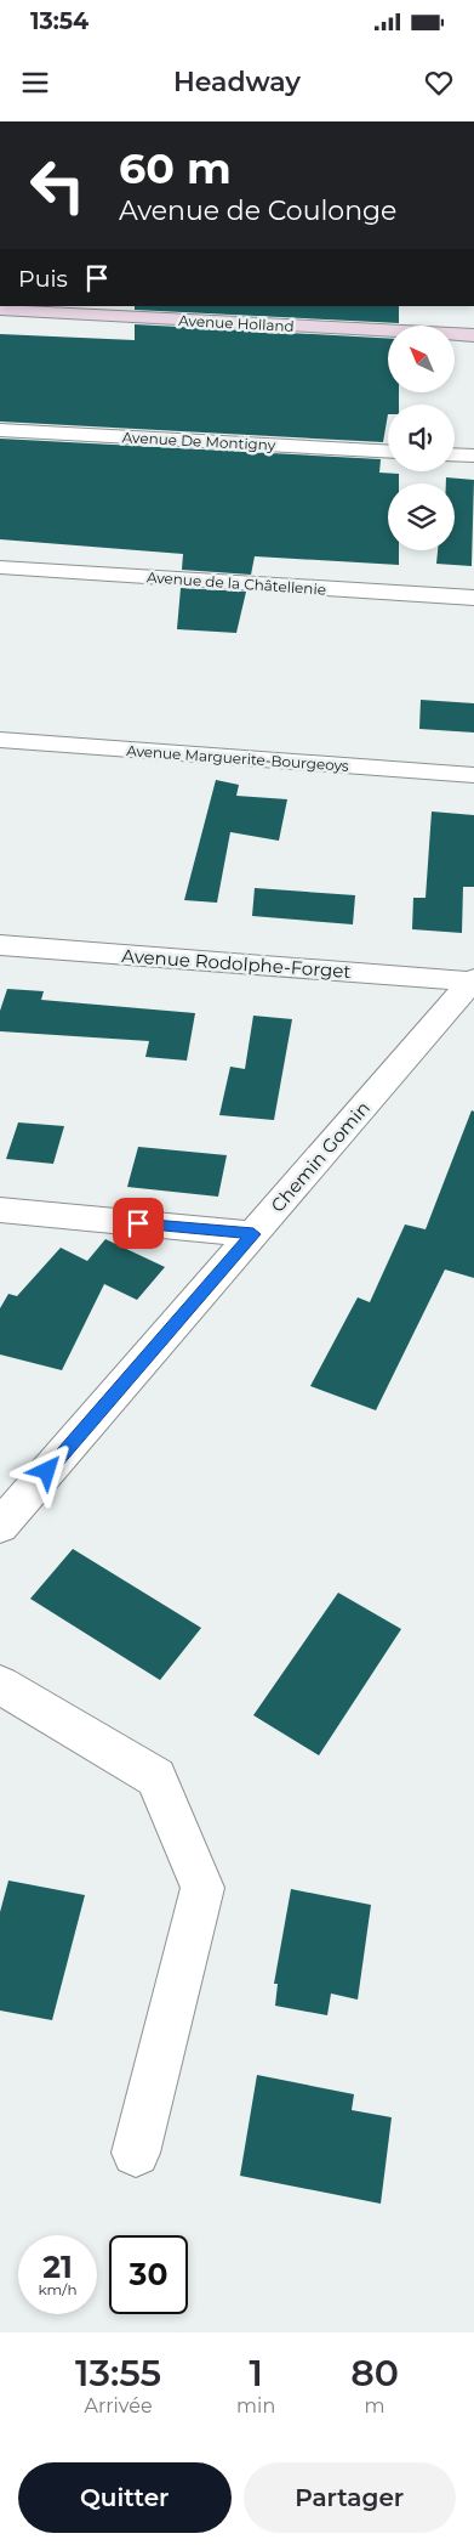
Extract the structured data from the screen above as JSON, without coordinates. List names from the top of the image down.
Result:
{
  "streets": {
    "main road": ["Avenue Holland"],
    "street": [
      "Avenue De Montigny",
      "Avenue de la Châtellenie",
      "Avenue Marguerite-Bourgeoys",
      "Avenue Rodolphe-Forget",
      "Chemin Gomin"
    ]
  },
  "crossings": [
    ["Avenue Rodolphe-Forget", "Chemin Gomin"]
  ],
  "north": "top left",
  "page": {
    "status": "13:54",
    "header": "Headway",
    "turn": ["60 m", "Avenue de Coulonge"],
    "then": "Puis",
    "speed": "21 km/h",
    "limit": "30",
    "eta": [
      "13:55",
      "Arrivée",
      "1",
      "min",
      "80",
      "m"
    ],
    "buttons": ["Quitter", "Partager"]
  }
}
